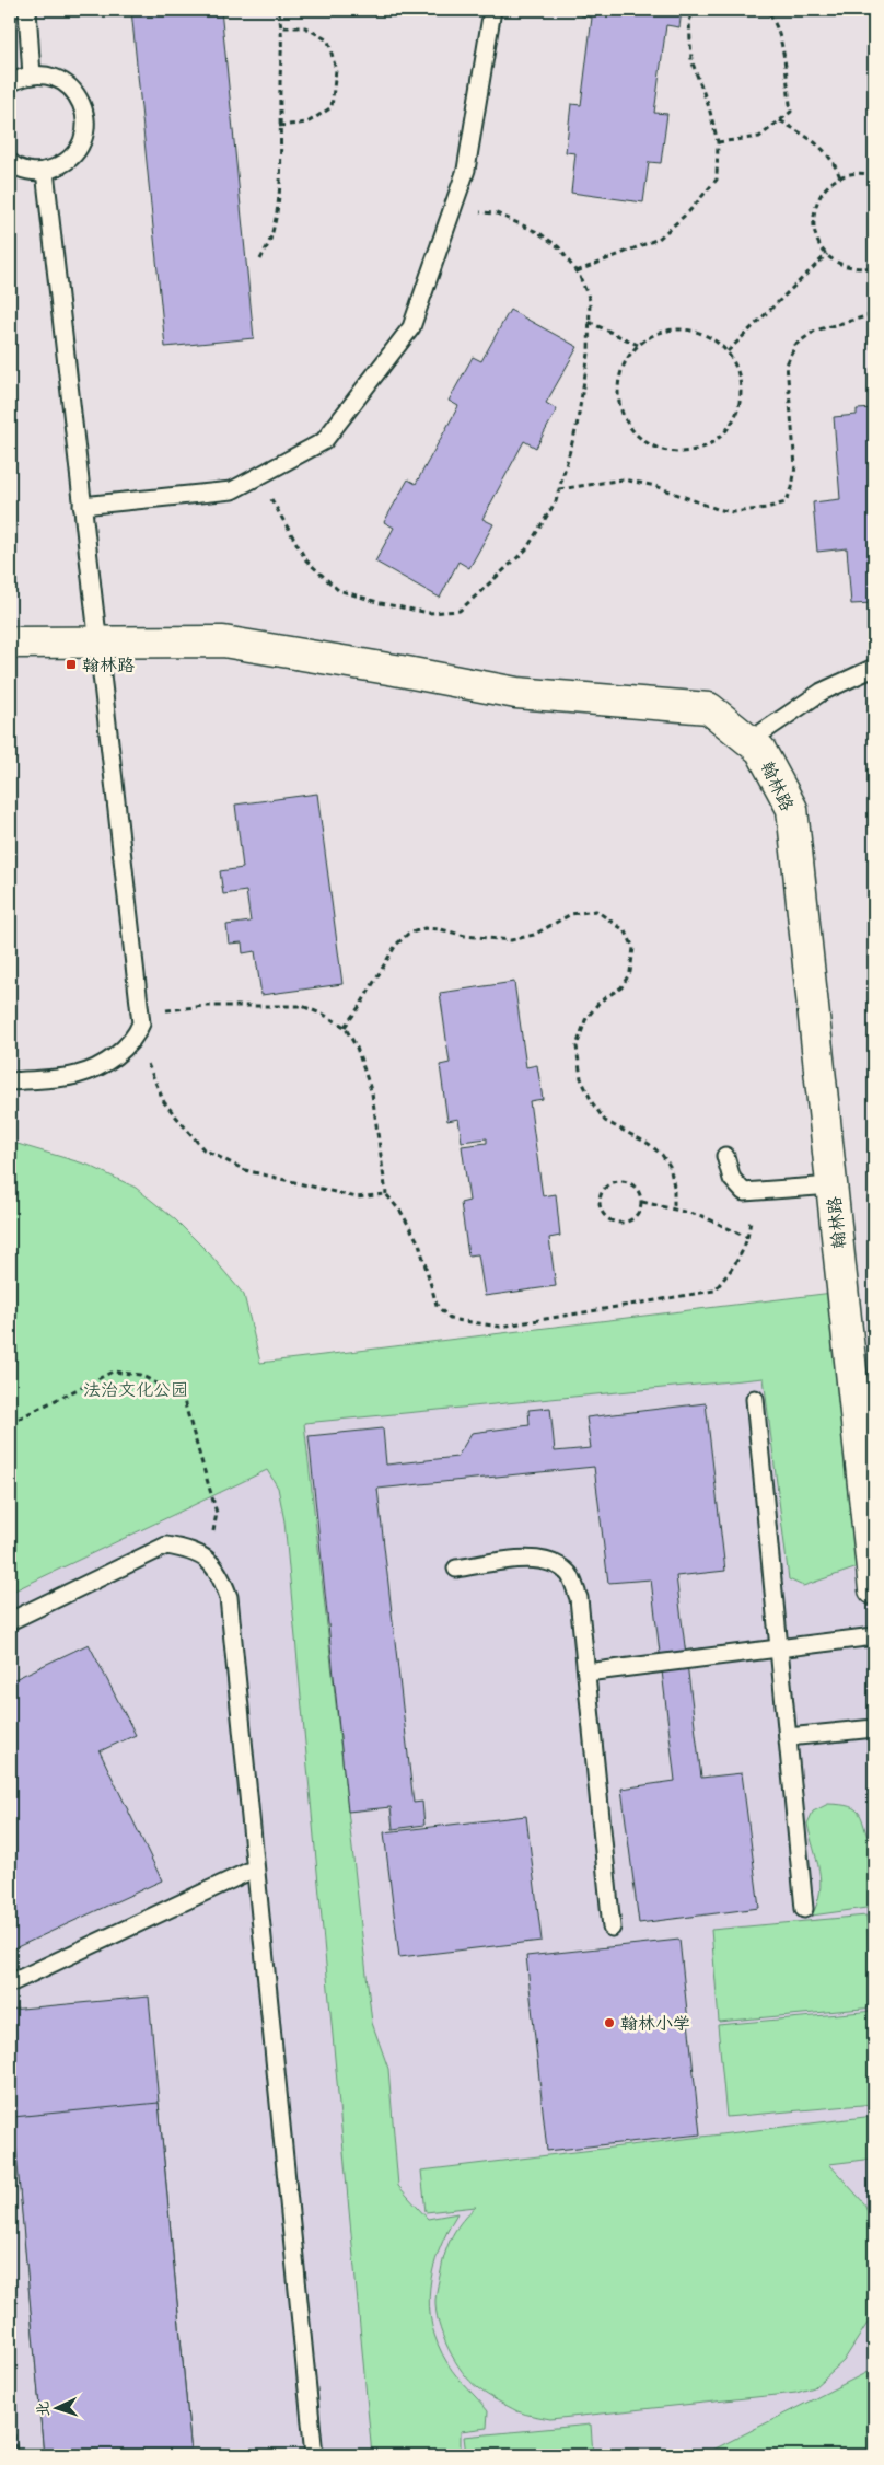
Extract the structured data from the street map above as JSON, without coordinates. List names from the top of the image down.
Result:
{
  "streets": {
    "main road": ["翰林路"]
  },
  "parks": ["法治文化公园"],
  "places": {
    "transit": ["翰林路"],
    "other": ["翰林小学"]
  },
  "north": "left"
}
